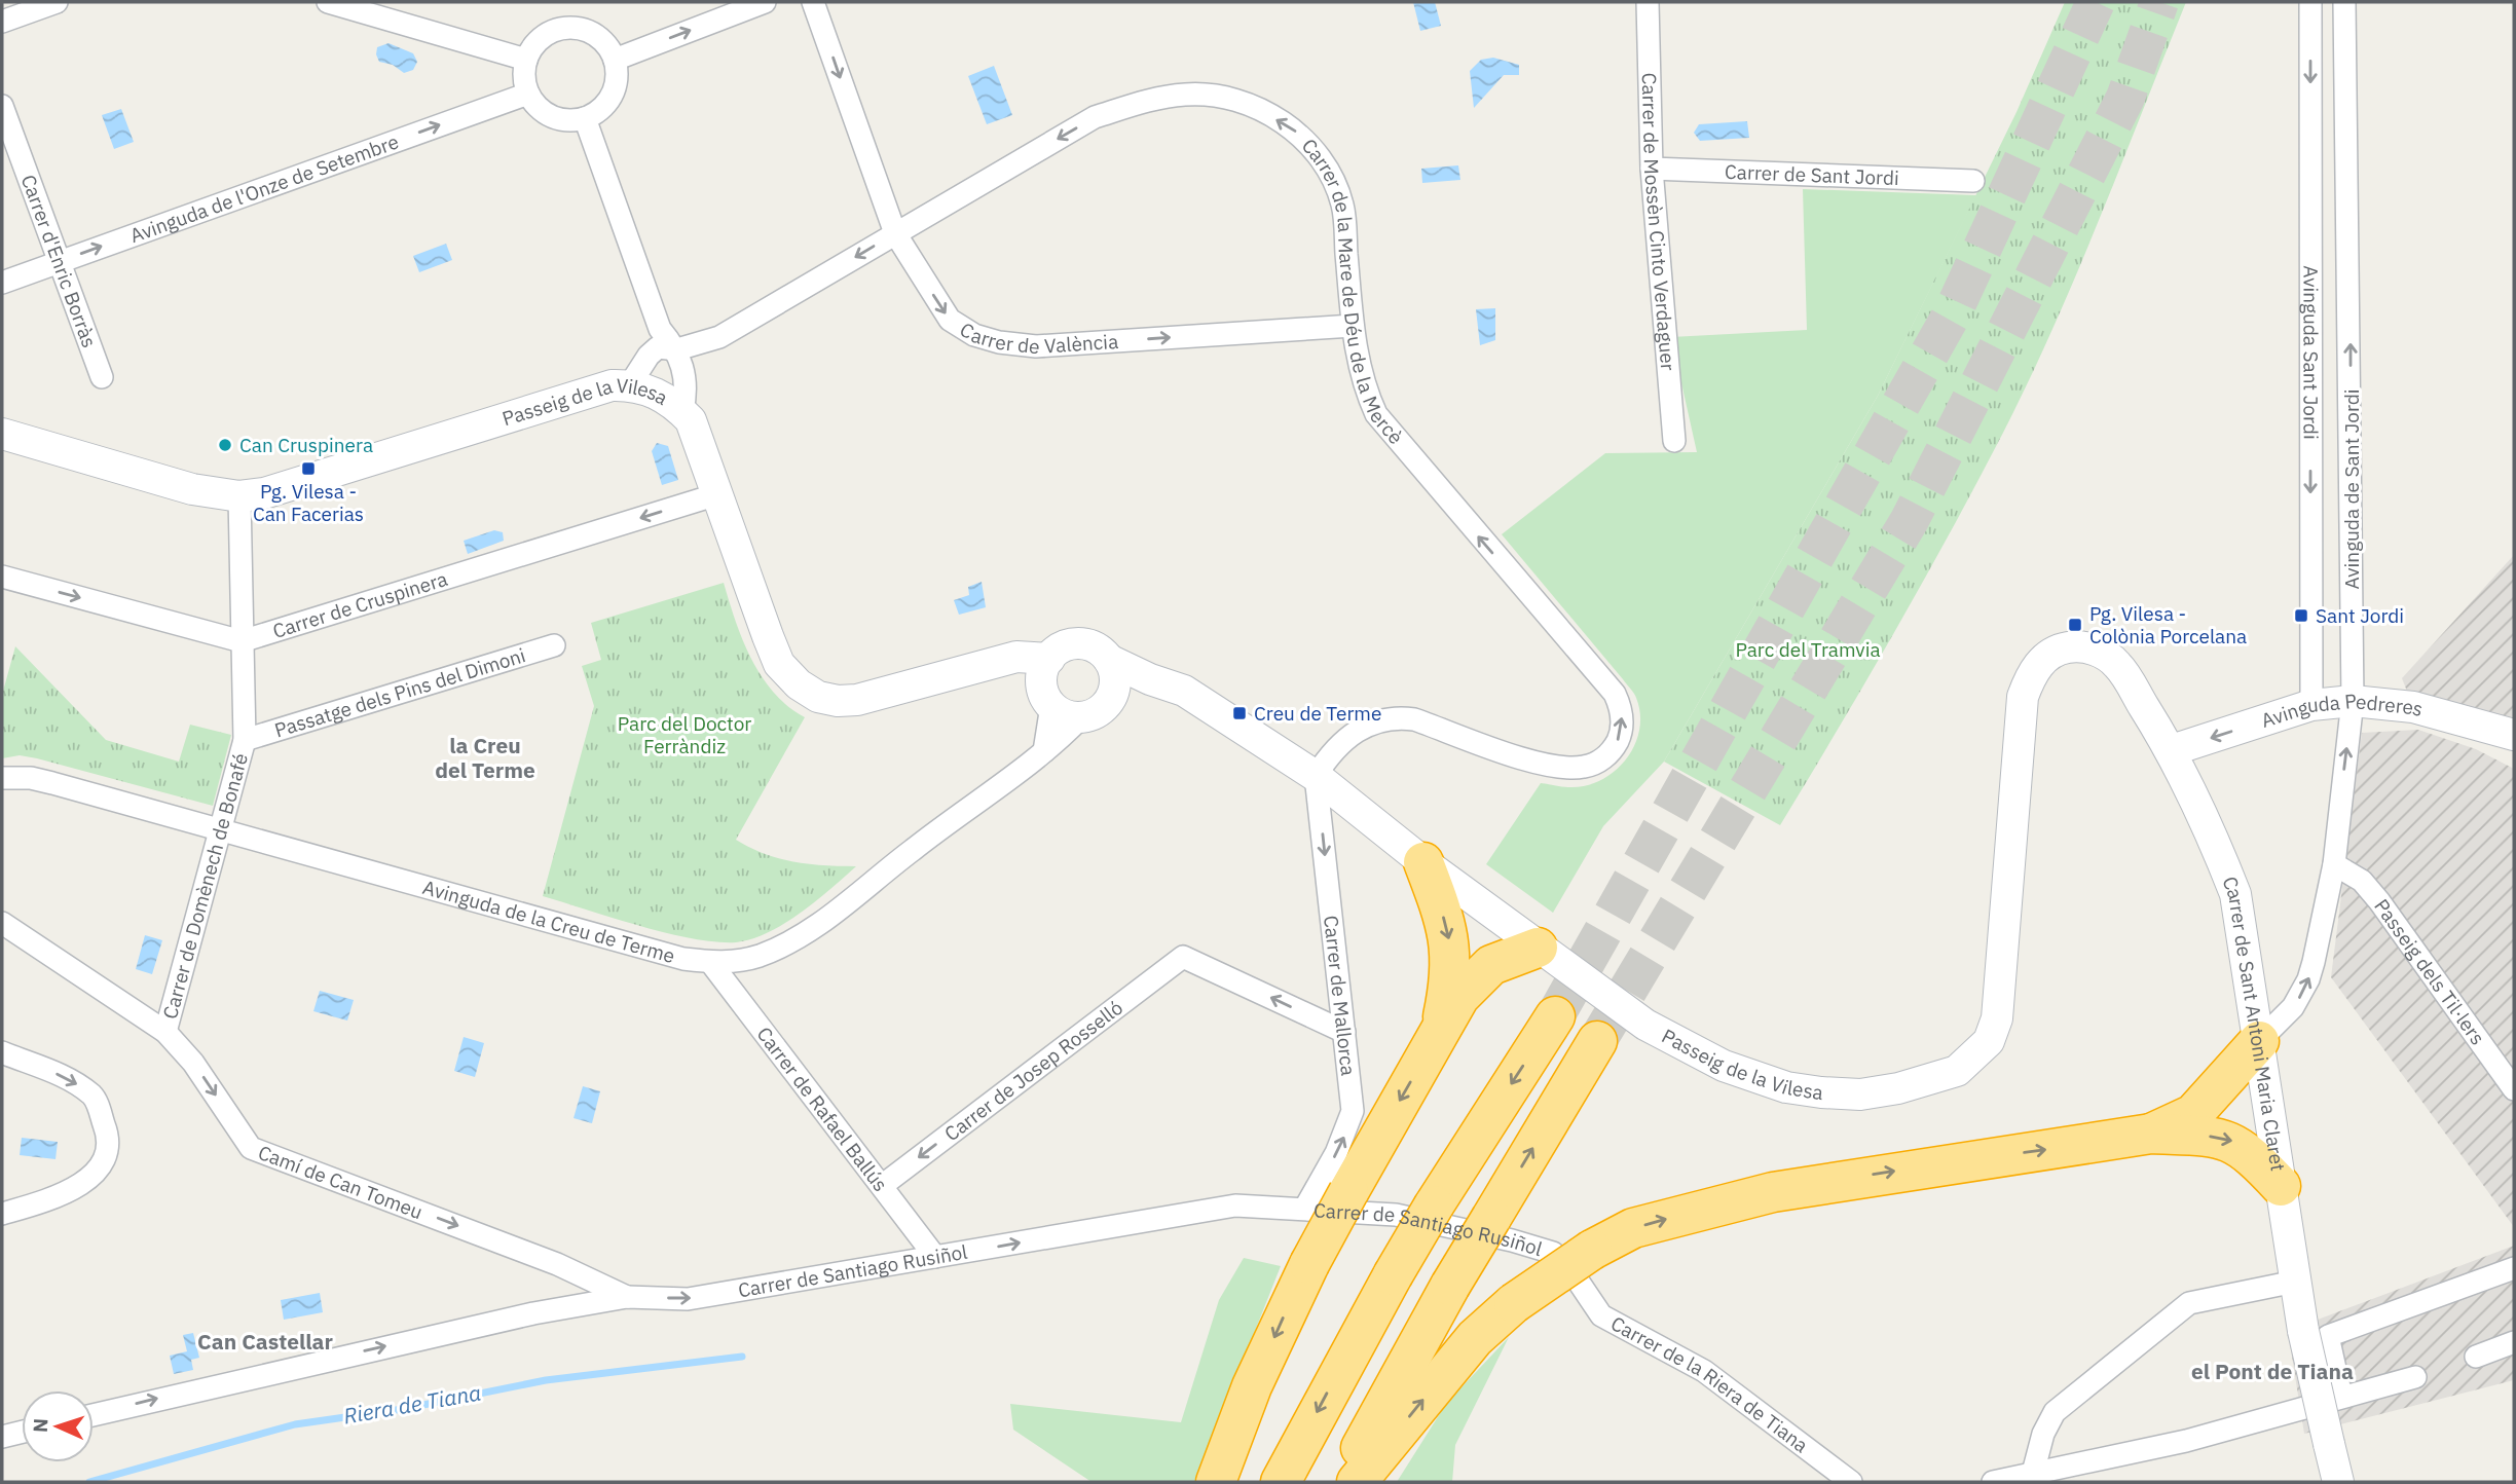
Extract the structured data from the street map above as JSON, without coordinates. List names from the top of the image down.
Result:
{
  "streets": {
    "street": [
      "Carrer de Sant Jordi",
      "Avinguda de l'Onze de Setembre",
      "Carrer de Mossèn Cinto Verdaguer",
      "Carrer d'Enric Borràs",
      "Carrer de la Mare de Déu de la Mercè",
      "Carrer de València",
      "Avinguda Sant Jordi",
      "Passeig de la Vilesa",
      "Avinguda de Sant Jordi",
      "Carrer de Cruspinera",
      "Passatge dels Pins del Dimoni",
      "Avinguda Pedreres",
      "Carrer de Domènech de Bonafé",
      "Avinguda de la Creu de Terme",
      "Passeig dels Til·lers",
      "Carrer de Mallorca",
      "Carrer de Sant Antoni Maria Claret",
      "Carrer de Josep Rosselló",
      "Carrer de Rafael Ballús",
      "Camí de Can Tomeu",
      "Carrer de Santiago Rusiñol",
      "Carrer de la Riera de Tiana"
    ]
  },
  "crossings": [
    ["Carrer de Sant Jordi", "Carrer de Mossèn Cinto Verdaguer"],
    ["Avinguda de l'Onze de Setembre", "Carrer d'Enric Borràs"],
    ["Carrer de la Mare de Déu de la Mercè", "Carrer de València"],
    ["Carrer de la Mare de Déu de la Mercè", "Passeig de la Vilesa"],
    ["Carrer de la Mare de Déu de la Mercè", "Carrer de Mallorca"],
    ["Avinguda Sant Jordi", "Avinguda Pedreres"],
    ["Passeig de la Vilesa", "Carrer de Cruspinera"],
    ["Passeig de la Vilesa", "Carrer de Domènech de Bonafé"],
    ["Passeig de la Vilesa", "Avinguda de la Creu de Terme"],
    ["Passeig de la Vilesa", "Carrer de Mallorca"],
    ["Passeig de la Vilesa", "Carrer de Sant Antoni Maria Claret"],
    ["Avinguda de Sant Jordi", "Avinguda Pedreres"],
    ["Avinguda de Sant Jordi", "Passeig dels Til·lers"],
    ["Avinguda de Sant Jordi", "Carrer de Sant Antoni Maria Claret"],
    ["Carrer de Cruspinera", "Carrer de Domènech de Bonafé"],
    ["Passatge dels Pins del Dimoni", "Carrer de Domènech de Bonafé"],
    ["Avinguda Pedreres", "Carrer de Sant Antoni Maria Claret"],
    ["Carrer de Domènech de Bonafé", "Avinguda de la Creu de Terme"],
    ["Carrer de Domènech de Bonafé", "Camí de Can Tomeu"],
    ["Avinguda de la Creu de Terme", "Carrer de Rafael Ballús"],
    ["Carrer de Mallorca", "Carrer de Josep Rosselló"],
    ["Carrer de Mallorca", "Carrer de Santiago Rusiñol"],
    ["Carrer de Josep Rosselló", "Carrer de Rafael Ballús"],
    ["Carrer de Rafael Ballús", "Carrer de Santiago Rusiñol"],
    ["Camí de Can Tomeu", "Carrer de Santiago Rusiñol"],
    ["Carrer de Santiago Rusiñol", "Carrer de la Riera de Tiana"]
  ],
  "one_way": [
    "Avinguda de l'Onze de Setembre",
    "Carrer de València",
    "Avinguda Sant Jordi",
    "Avinguda de Sant Jordi",
    "Carrer de Cruspinera",
    "Avinguda Pedreres",
    "Carrer de Josep Rosselló",
    "Camí de Can Tomeu",
    "Carrer de Santiago Rusiñol"
  ],
  "districts": ["la Creu del Terme", "Can Castellar", "el Pont de Tiana"],
  "water": ["Riera de Tiana"],
  "parks": ["Parc del Tramvia", "Parc del Doctor Ferràndiz"],
  "places": {
    "other": ["Can Cruspinera"],
    "transit": [
      "Pg. Vilesa - Can Facerias",
      "Sant Jordi",
      "Pg. Vilesa - Colònia Porcelana",
      "Creu de Terme"
    ]
  },
  "north": "left"
}
